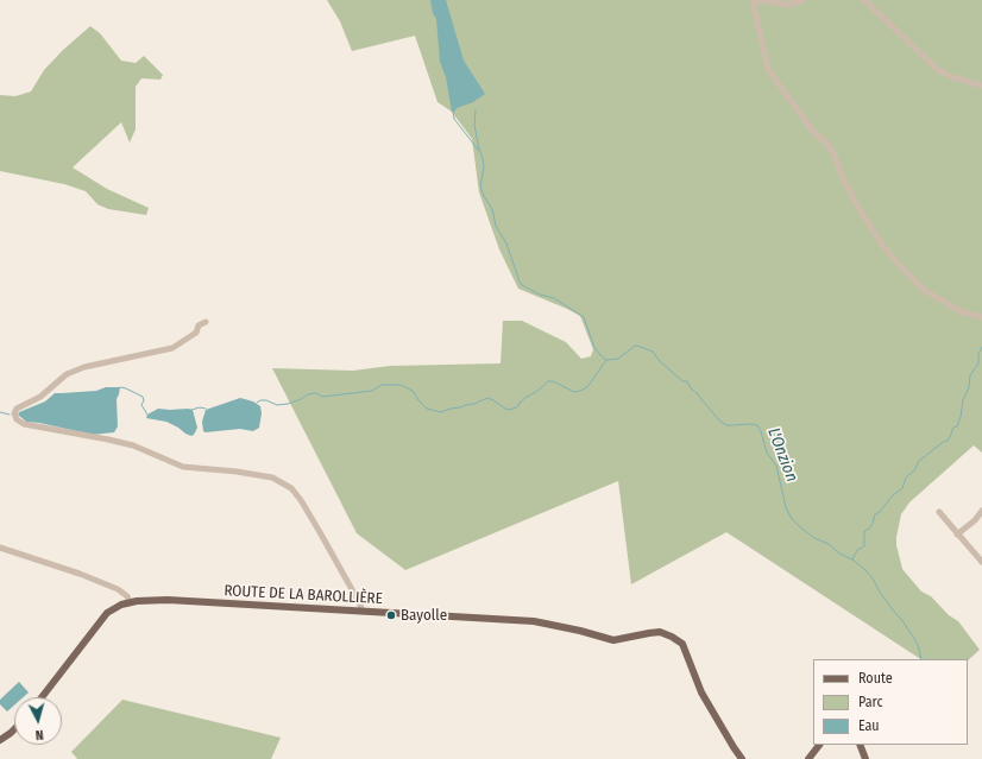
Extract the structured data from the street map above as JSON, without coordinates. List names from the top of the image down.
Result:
{
  "streets": {
    "main road": ["ROUTE DE LA BAROLLIÈRE"]
  },
  "water": ["L'Onzion"],
  "places": ["Bayolle"],
  "legend": ["Route", "Parc", "Eau"],
  "north": "bottom"
}
